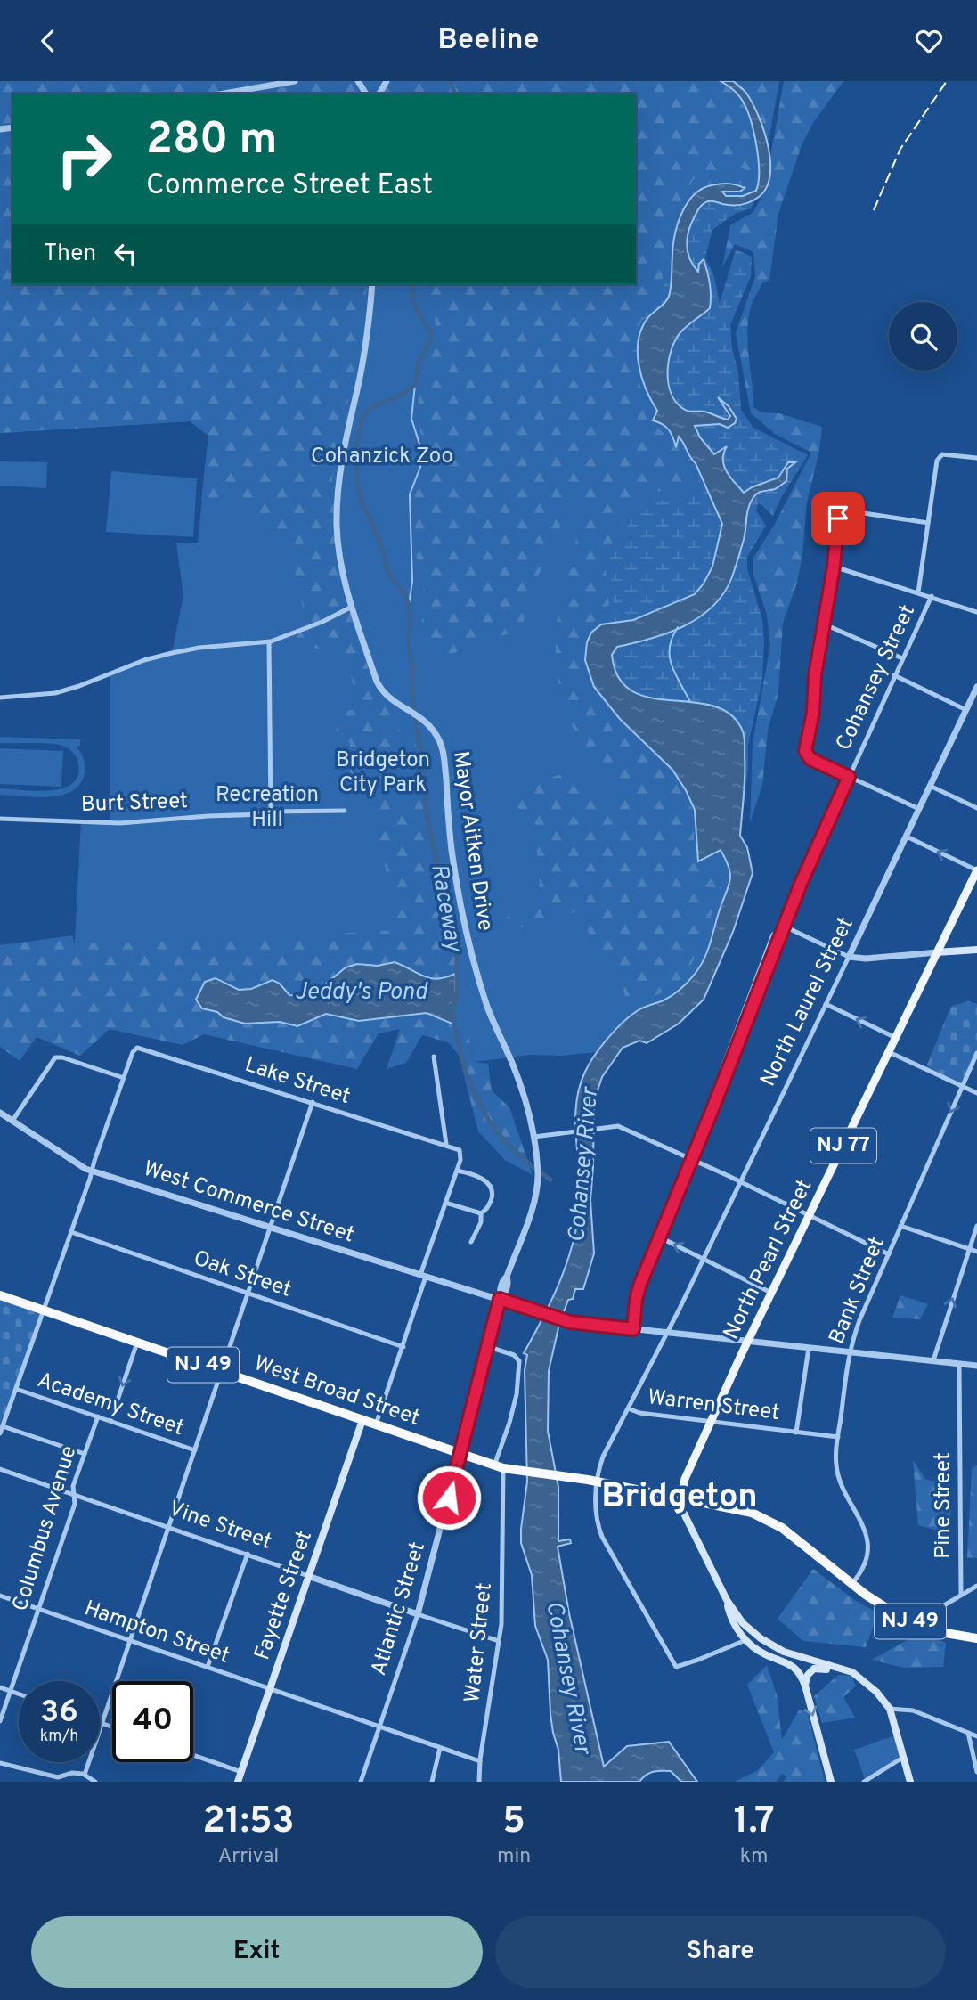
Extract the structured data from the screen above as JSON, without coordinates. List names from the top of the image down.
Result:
{
  "streets": {
    "highway": ["NJ 49", "West Broad Street"],
    "main road": ["NJ 77", "North Pearl Street", "Fayette Street"],
    "street": [
      "Cohansey Street",
      "Burt Street",
      "Mayor Aitken Drive",
      "North Laurel Street",
      "Lake Street",
      "West Commerce Street",
      "Oak Street",
      "Bank Street",
      "Academy Street",
      "Warren Street",
      "Pine Street",
      "Vine Street",
      "Columbus Avenue",
      "Atlantic Street",
      "Hampton Street",
      "Water Street"
    ]
  },
  "crossings": [
    ["Mayor Aitken Drive", "West Commerce Street"],
    ["Mayor Aitken Drive", "Atlantic Street"],
    ["North Laurel Street", "West Commerce Street"],
    ["North Laurel Street", "NJ 49"],
    ["North Laurel Street", "West Broad Street"],
    ["North Laurel Street", "Warren Street"],
    ["West Commerce Street", "North Pearl Street"],
    ["West Commerce Street", "Bank Street"],
    ["West Commerce Street", "Pine Street"],
    ["West Commerce Street", "Atlantic Street"],
    ["North Pearl Street", "NJ 49"],
    ["North Pearl Street", "Warren Street"],
    ["Bank Street", "NJ 49"],
    ["Bank Street", "Warren Street"],
    ["NJ 49", "West Broad Street"],
    ["West Broad Street", "Fayette Street"],
    ["West Broad Street", "Atlantic Street"],
    ["West Broad Street", "Water Street"],
    ["Academy Street", "Columbus Avenue"],
    ["Vine Street", "Columbus Avenue"],
    ["Vine Street", "Fayette Street"],
    ["Vine Street", "Atlantic Street"],
    ["Vine Street", "Water Street"],
    ["Columbus Avenue", "Hampton Street"],
    ["Fayette Street", "Hampton Street"],
    ["Atlantic Street", "Hampton Street"],
    ["Atlantic Street", "Water Street"],
    ["Hampton Street", "Water Street"]
  ],
  "districts": ["Bridgeton"],
  "water": ["Raceway", "Jeddy's Pond", "Cohansey River"],
  "parks": ["Cohanzick Zoo", "Bridgeton City Park", "Recreation Hill"],
  "page": {
    "header": "Beeline",
    "turn": ["280 m", "Commerce Street East"],
    "then": "Then",
    "speed": "36 km/h",
    "limit": "40",
    "eta": [
      "21:53",
      "Arrival",
      "5",
      "min",
      "1.7",
      "km"
    ],
    "buttons": ["Exit", "Share"]
  }
}
